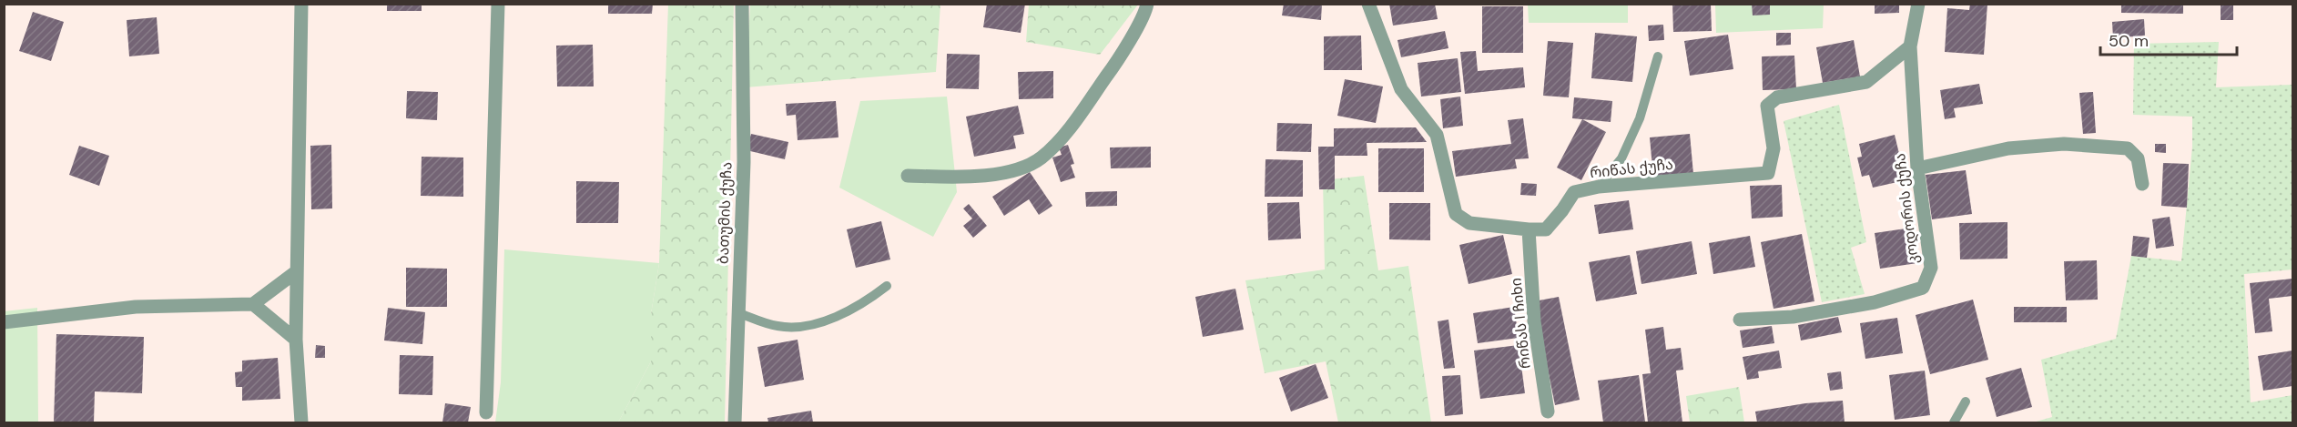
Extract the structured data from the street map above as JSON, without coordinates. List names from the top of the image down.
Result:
{
  "streets": {
    "street": [
      "რიწას ქუჩა",
      "კოდორის ქუჩა",
      "ბათუმის ქუჩა",
      "რიწას I ჩიხი"
    ]
  },
  "crossings": [
    ["რიწას ქუჩა", "კოდორის ქუჩა"],
    ["რიწას ქუჩა", "რიწას I ჩიხი"]
  ],
  "scale_bar": "50 m"
}
